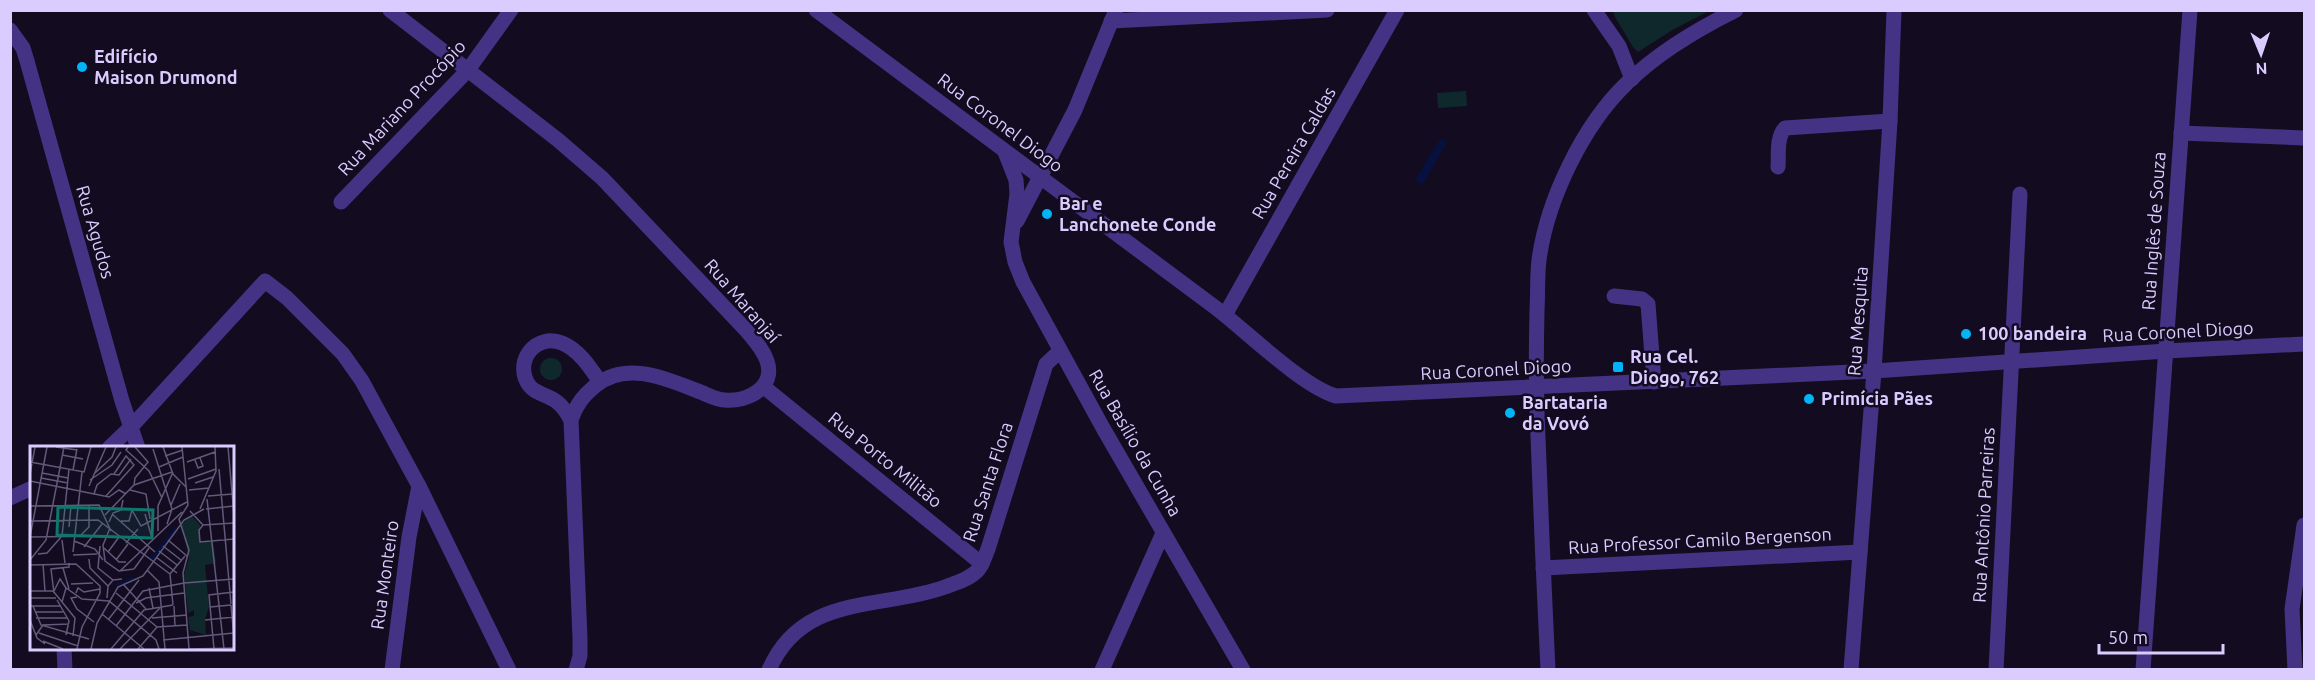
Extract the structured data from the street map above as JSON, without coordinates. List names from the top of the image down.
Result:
{
  "streets": {
    "street": [
      "Rua Mariano Procópio",
      "Rua Coronel Diogo",
      "Rua Pereira Caldas",
      "Rua Inglês de Souza",
      "Rua Agudos",
      "Rua Maranjaí",
      "Rua Mesquita",
      "Rua Basílio da Cunha",
      "Rua Porto Militão",
      "Rua Santa Flora",
      "Rua Antônio Parreiras",
      "Rua Professor Camilo Bergenson",
      "Rua Monteiro"
    ]
  },
  "crossings": [
    ["Rua Mariano Procópio", "Rua Maranjaí"],
    ["Rua Coronel Diogo", "Rua Pereira Caldas"],
    ["Rua Coronel Diogo", "Rua Inglês de Souza"],
    ["Rua Coronel Diogo", "Rua Mesquita"],
    ["Rua Coronel Diogo", "Rua Basílio da Cunha"],
    ["Rua Coronel Diogo", "Rua Antônio Parreiras"],
    ["Rua Maranjaí", "Rua Porto Militão"],
    ["Rua Mesquita", "Rua Professor Camilo Bergenson"],
    ["Rua Basílio da Cunha", "Rua Santa Flora"],
    ["Rua Porto Militão", "Rua Santa Flora"]
  ],
  "places": {
    "other": [
      "Edifício Maison Drumond",
      "Bar e Lanchonete Conde",
      "100 bandeira",
      "Primícia Pães",
      "Bartataria da Vovó"
    ],
    "transit": ["Rua Cel. Diogo, 762"]
  },
  "scale_bar": "50 m",
  "north": "bottom"
}
